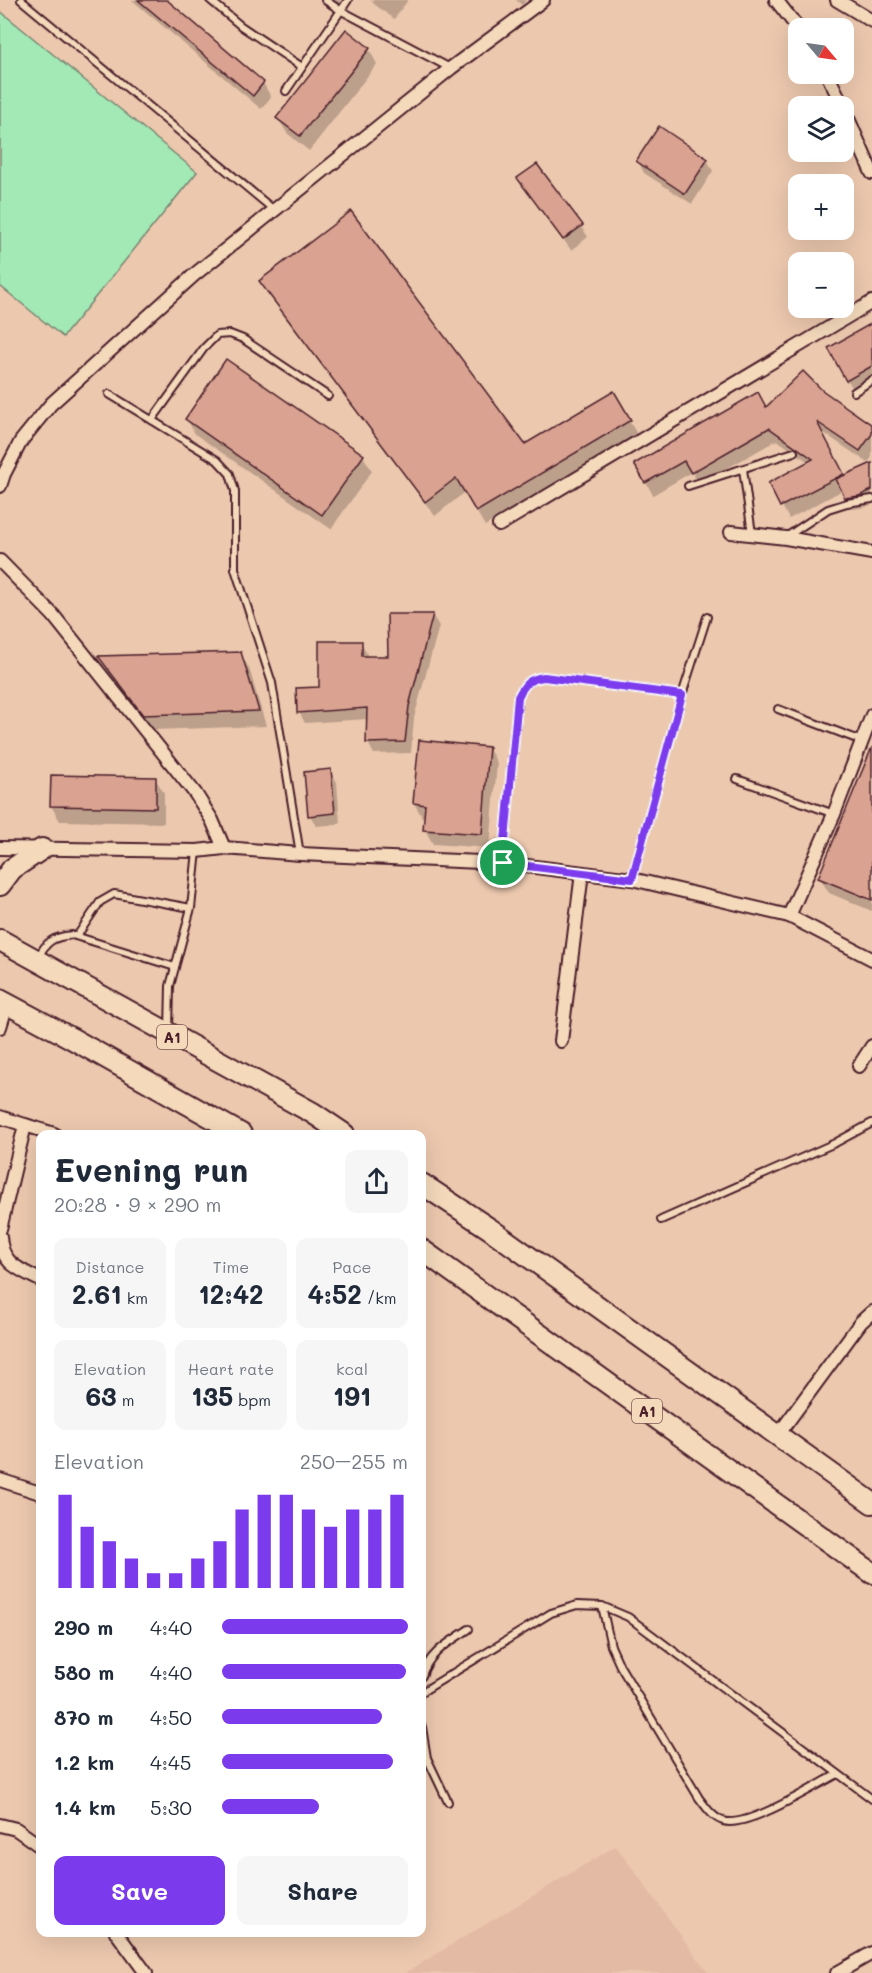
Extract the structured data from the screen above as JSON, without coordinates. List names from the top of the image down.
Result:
{
  "streets": {
    "main road": ["A1"]
  },
  "north": "bottom right",
  "page": {
    "map_buttons": ["+", "−"],
    "heading": ["Evening run", "20:28 · 9 × 290 m"],
    "stats": [
      ["Distance", "2.61 km"],
      ["Time", "12:42"],
      ["Pace", "4:52 /km"],
      ["Elevation", "63 m"],
      ["Heart rate", "135 bpm"],
      ["kcal", "191"]
    ],
    "chart": ["Elevation", "250–255 m"],
    "list": [
      {
        "name": "290 m",
        "note": "4:40"
      },
      {
        "name": "580 m",
        "note": "4:40"
      },
      {
        "name": "870 m",
        "note": "4:50"
      },
      {
        "name": "1.2 km",
        "note": "4:45"
      },
      {
        "name": "1.4 km",
        "note": "5:30"
      }
    ],
    "buttons": ["Save", "Share"]
  }
}
